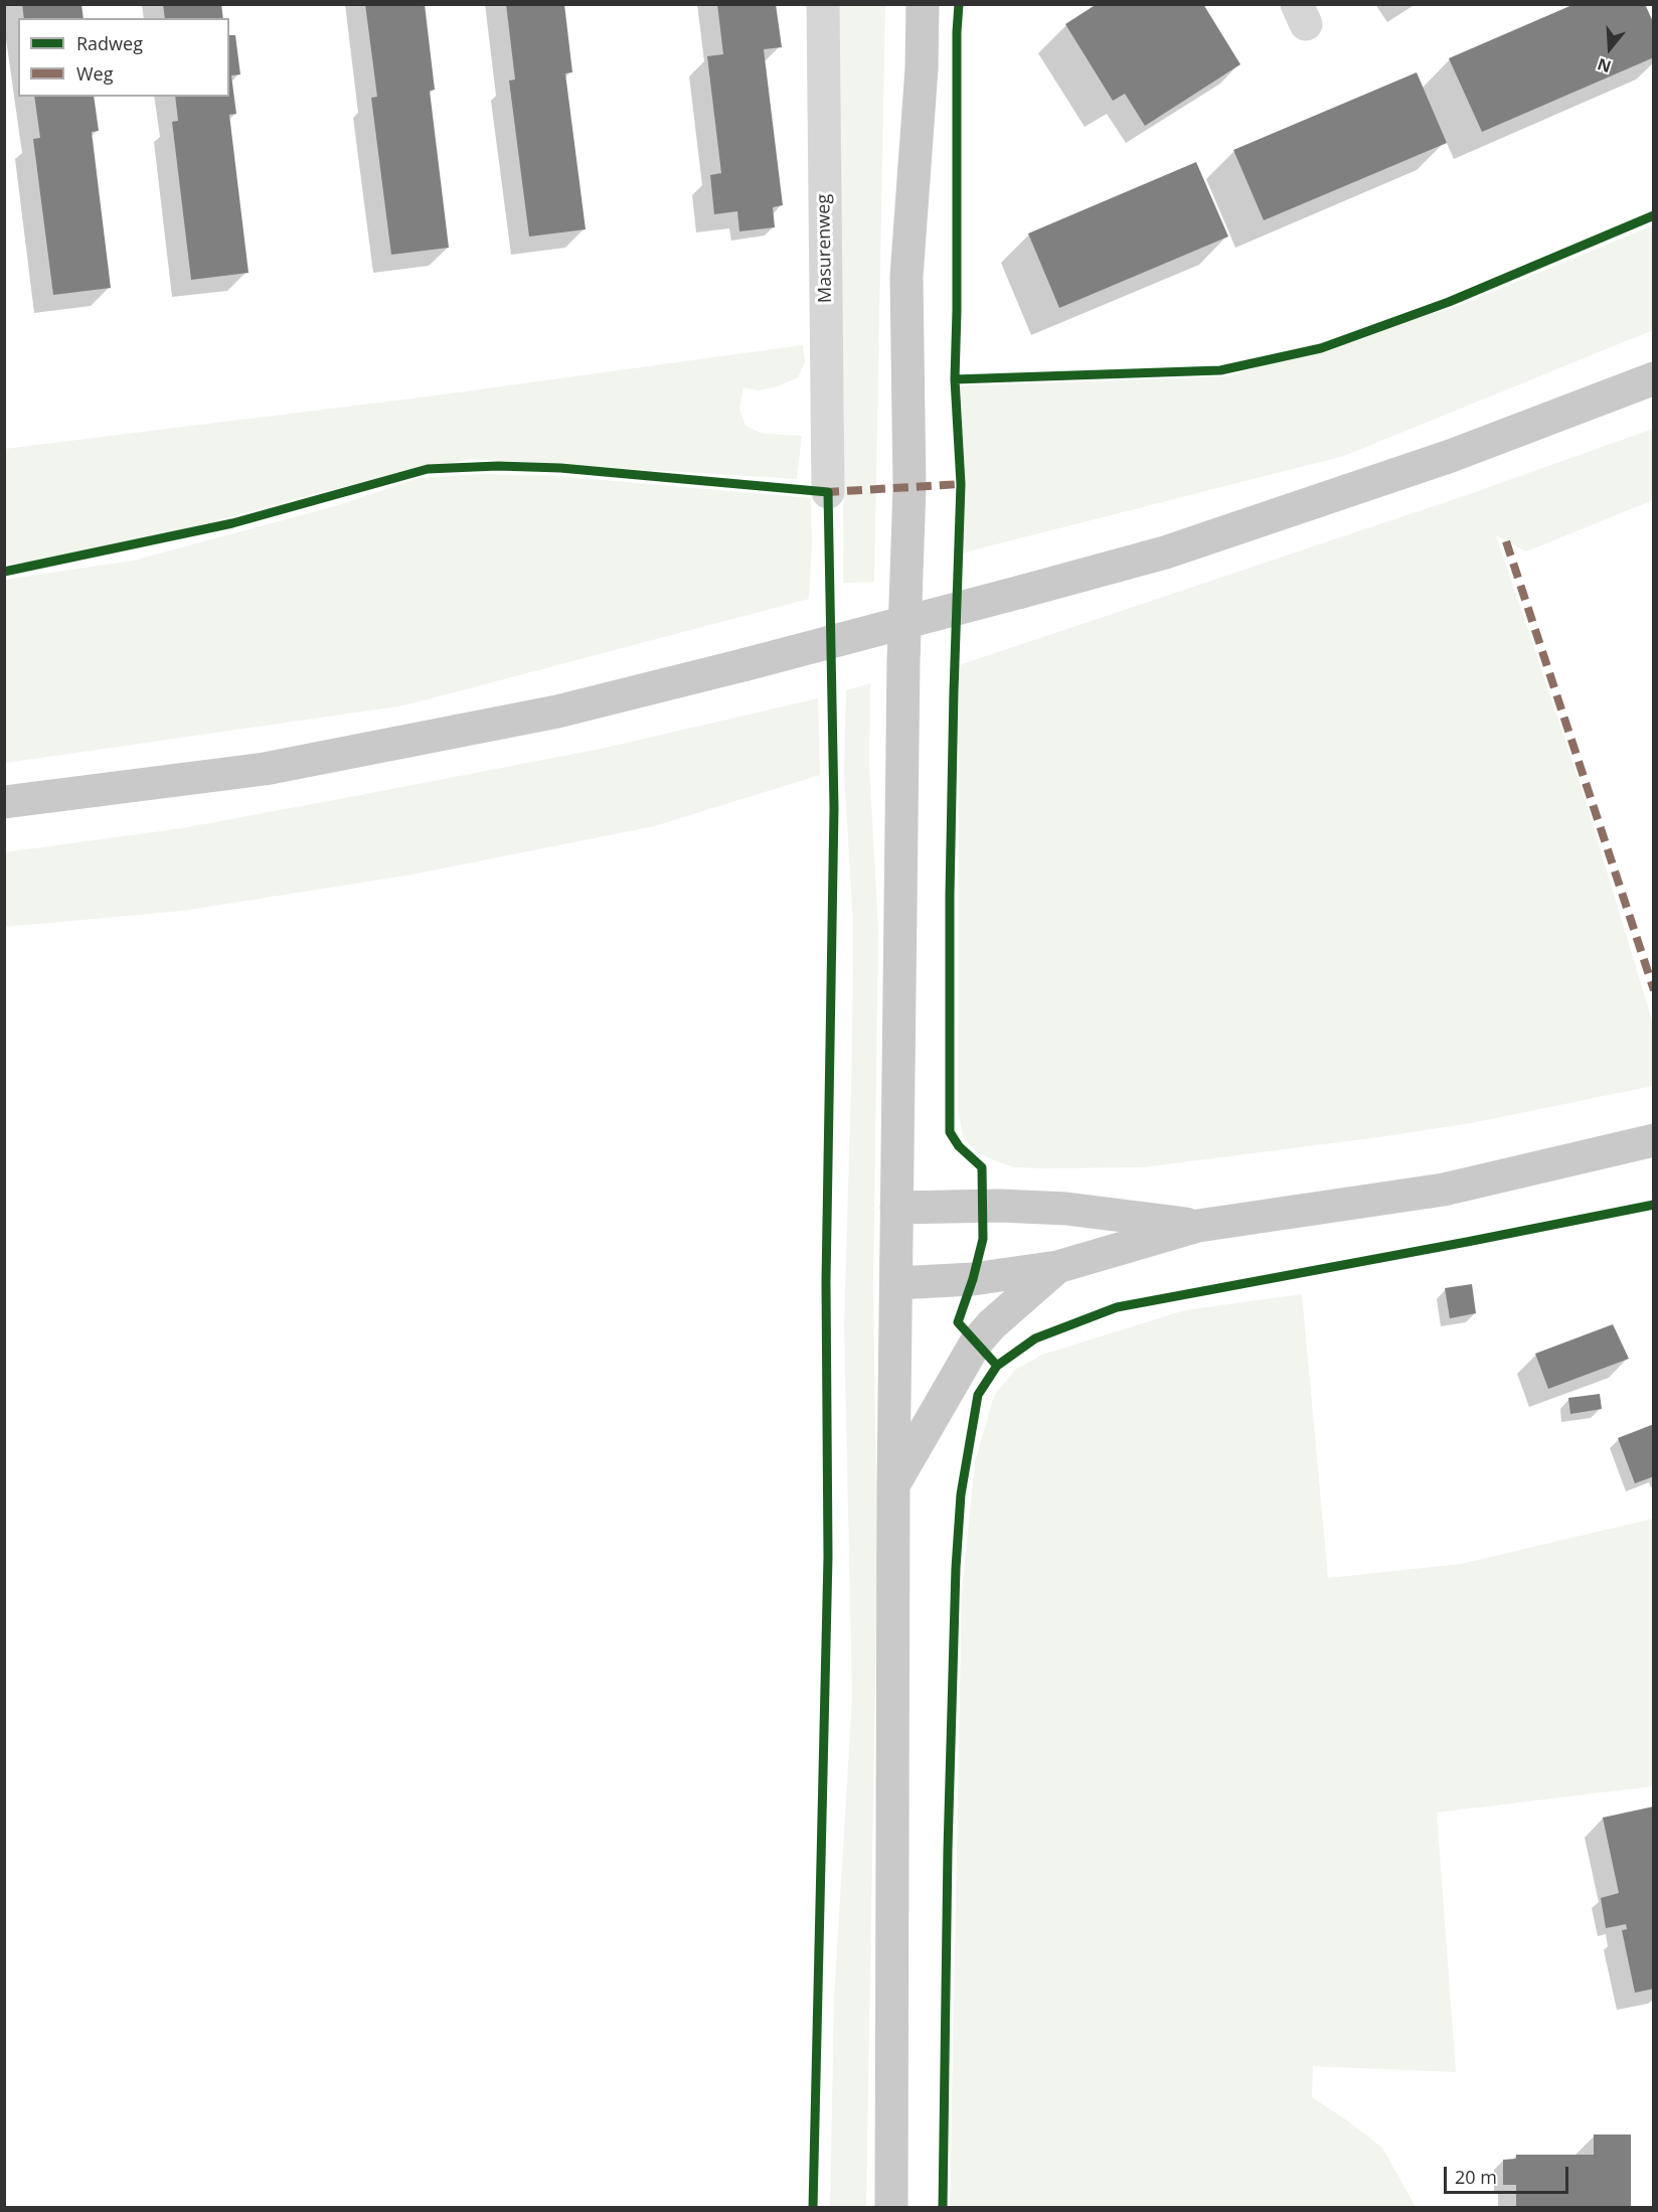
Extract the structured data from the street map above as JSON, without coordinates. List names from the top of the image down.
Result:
{
  "streets": {
    "street": ["Masurenweg"]
  },
  "legend": ["Radweg", "Weg"],
  "scale_bar": "20 m",
  "north": "bottom"
}
